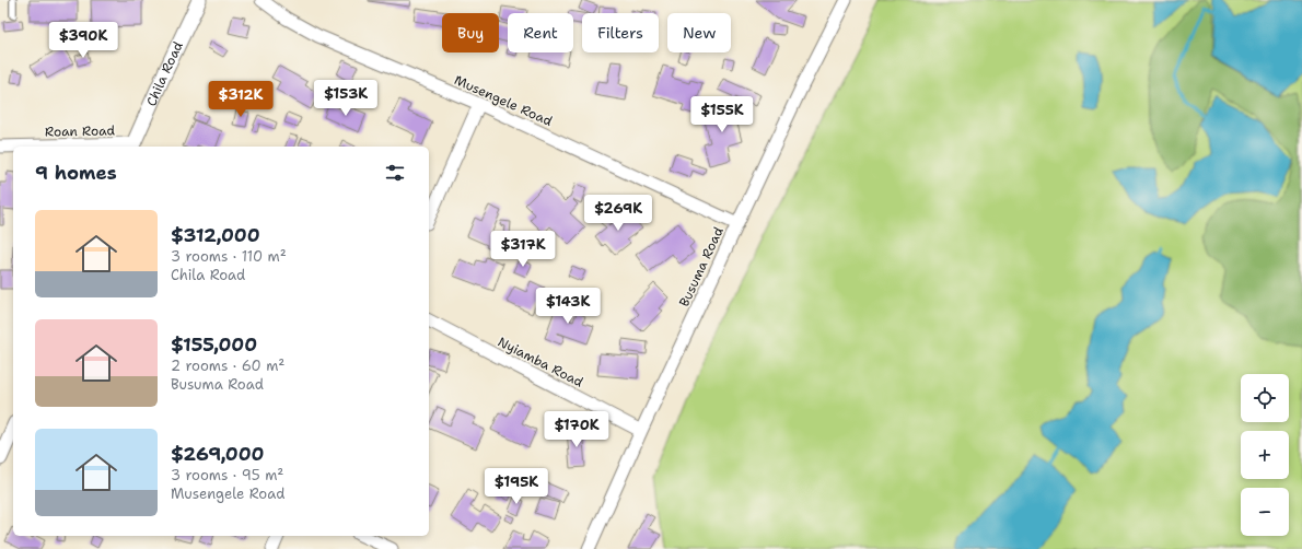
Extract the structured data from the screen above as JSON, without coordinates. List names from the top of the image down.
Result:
{
  "streets": {
    "street": [
      "Chila Road",
      "Musengele Road",
      "Roan Road",
      "Busuma Road",
      "Nyiamba Road"
    ]
  },
  "crossings": [
    ["Chila Road", "Roan Road"],
    ["Musengele Road", "Busuma Road"],
    ["Busuma Road", "Nyiamba Road"]
  ],
  "page": {
    "chip": [
      "Buy",
      "Rent",
      "Filters",
      "New"
    ],
    "price": [
      "$390K",
      "$153K",
      "$312K",
      "$155K",
      "$269K",
      "$317K",
      "$143K",
      "$170K",
      "$195K"
    ],
    "heading": "9 homes",
    "list": [
      {
        "name": "$312,000",
        "note": "3 rooms · 110 m² · Chila Road"
      },
      {
        "name": "$155,000",
        "note": "2 rooms · 60 m² · Busuma Road"
      },
      {
        "name": "$269,000",
        "note": "3 rooms · 95 m² · Musengele Road"
      }
    ],
    "map_buttons": ["+", "−"]
  }
}
